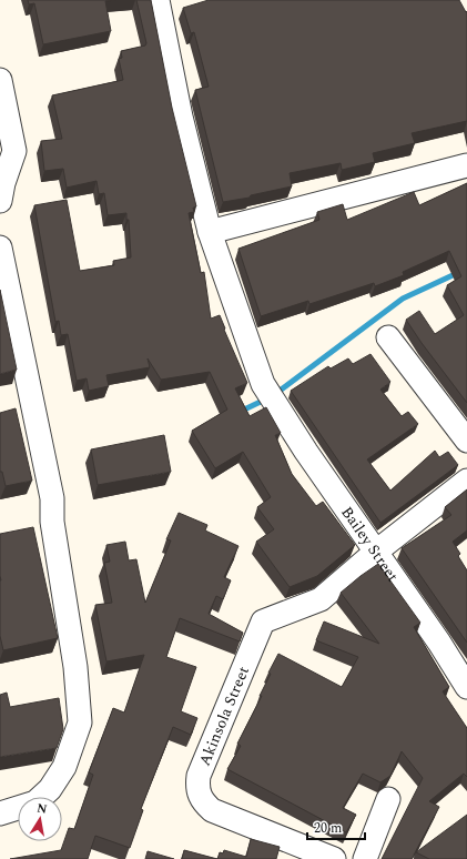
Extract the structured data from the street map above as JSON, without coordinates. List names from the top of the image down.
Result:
{
  "streets": {
    "street": ["Bailey Street", "Akinsola Street"]
  },
  "crossings": [
    ["Bailey Street", "Akinsola Street"]
  ],
  "scale_bar": "20 m",
  "north": "top"
}
